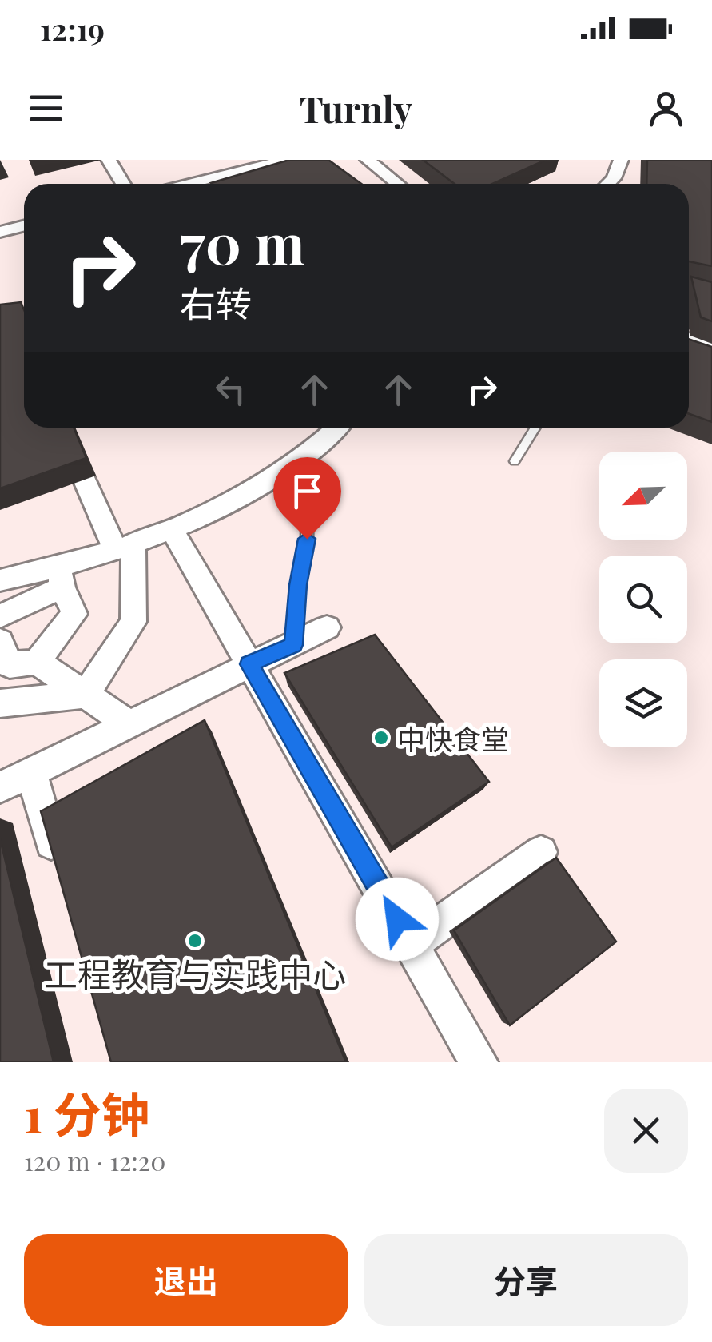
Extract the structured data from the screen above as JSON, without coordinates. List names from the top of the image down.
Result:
{
  "places": ["中快食堂", "工程教育与实践中心"],
  "north": "bottom left",
  "page": {
    "status": "12:19",
    "header": "Turnly",
    "turn": ["70 m", "右转"],
    "heading": ["1 分钟", "120 m · 12:20"],
    "buttons": ["退出", "分享"]
  }
}
